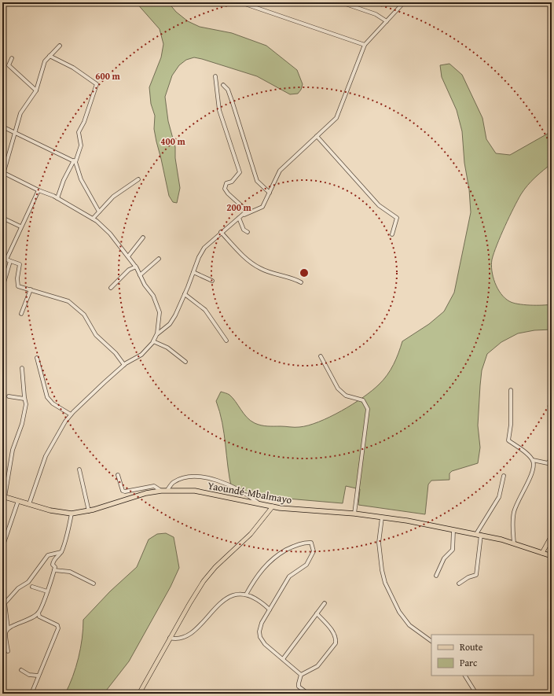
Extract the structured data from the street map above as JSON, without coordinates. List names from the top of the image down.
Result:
{
  "streets": {
    "highway": ["Yaoundé-Mbalmayo"]
  },
  "legend": ["Route", "Parc"],
  "rings": ["600 m", "400 m", "200 m"]
}
